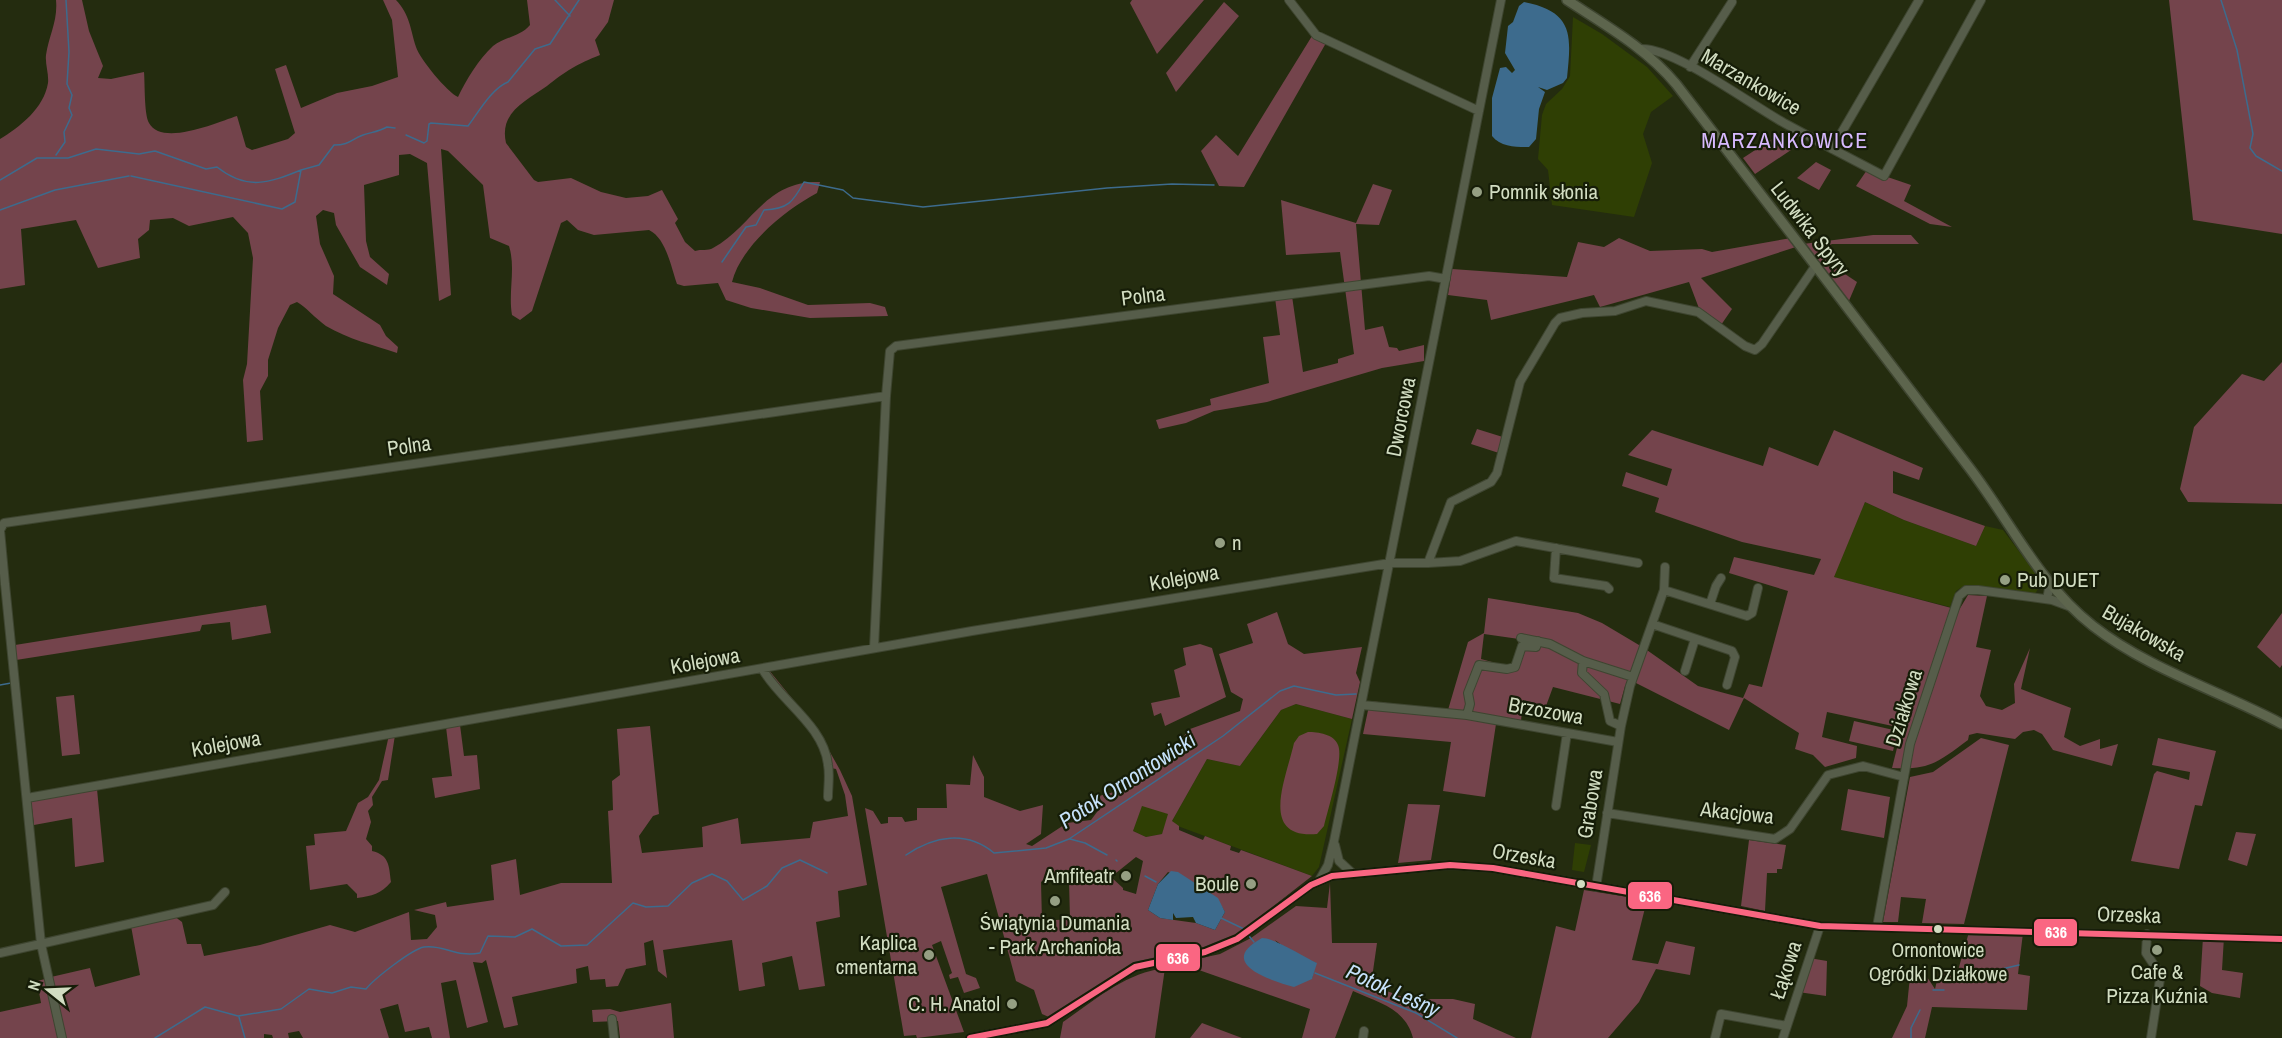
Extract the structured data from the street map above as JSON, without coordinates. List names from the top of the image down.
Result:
{
  "streets": {
    "main road": ["Ludwika Spyry", "Bujakowska"],
    "street": [
      "Marzankowice",
      "Polna",
      "Dworcowa",
      "Kolejowa",
      "Działkowa",
      "Brzozowa",
      "Grabowa",
      "Akacjowa",
      "Orzeska",
      "Łąkowa"
    ]
  },
  "crossings": [
    ["Marzankowice", "Ludwika Spyry"],
    ["Ludwika Spyry", "Bujakowska"],
    ["Polna", "Dworcowa"],
    ["Polna", "Kolejowa"],
    ["Dworcowa", "Kolejowa"],
    ["Dworcowa", "Brzozowa"],
    ["Dworcowa", "Orzeska"],
    ["Bujakowska", "Działkowa"],
    ["Działkowa", "Akacjowa"],
    ["Działkowa", "Orzeska"],
    ["Brzozowa", "Grabowa"],
    ["Grabowa", "Akacjowa"],
    ["Grabowa", "Orzeska"],
    ["Orzeska", "Łąkowa"]
  ],
  "districts": ["MARZANKOWICE"],
  "water": ["Potok Ornontowicki", "Potok Leśny"],
  "places": [
    "Pomnik słonia",
    "n",
    "Pub DUET",
    "Amfiteatr",
    "Boule",
    "Świątynia Dumania - Park Archanioła",
    "Ornontowice Ogródki Działkowe",
    "Cafe & Pizza Kuźnia",
    "Kaplica cmentarna",
    "C. H. Anatol"
  ],
  "lines": ["transit line 636"],
  "north": "left"
}
